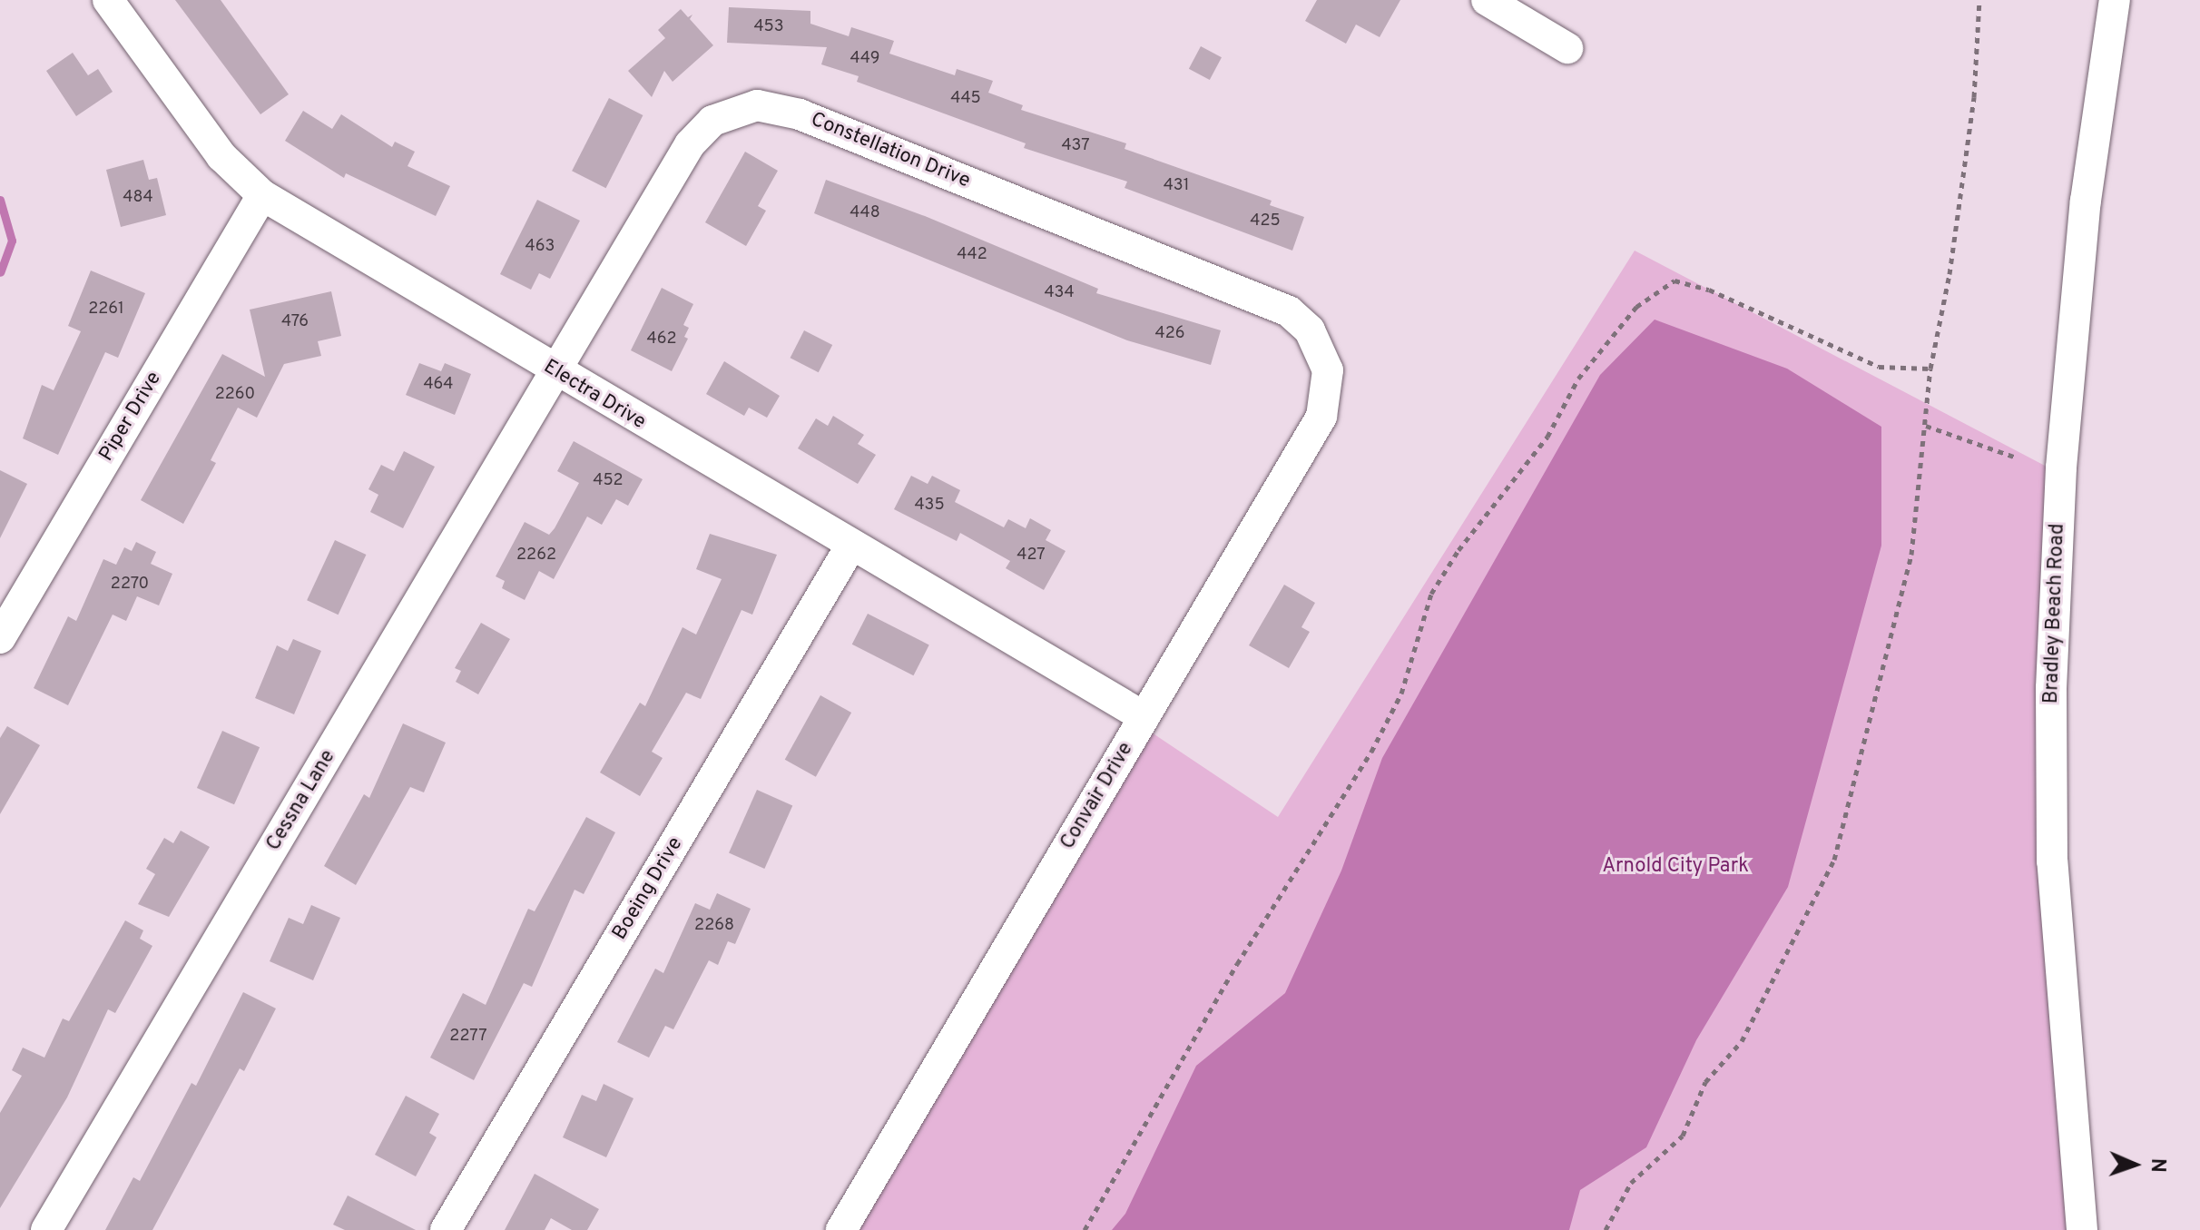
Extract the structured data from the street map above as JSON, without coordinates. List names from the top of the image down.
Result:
{
  "streets": {
    "street": [
      "Constellation Drive",
      "Electra Drive",
      "Piper Drive",
      "Bradley Beach Road",
      "Convair Drive",
      "Cessna Lane",
      "Boeing Drive"
    ]
  },
  "crossings": [
    ["Constellation Drive", "Electra Drive"],
    ["Constellation Drive", "Convair Drive"],
    ["Constellation Drive", "Cessna Lane"],
    ["Electra Drive", "Piper Drive"],
    ["Electra Drive", "Convair Drive"],
    ["Electra Drive", "Cessna Lane"],
    ["Electra Drive", "Boeing Drive"]
  ],
  "parks": ["Arnold City Park"],
  "house_numbers": [
    "453",
    "449",
    "445",
    "437",
    "431",
    "484",
    "448",
    "425",
    "463",
    "442",
    "434",
    "2261",
    "476",
    "426",
    "462",
    "464",
    "2260",
    "452",
    "435",
    "2262",
    "427",
    "2270",
    "2268",
    "2277"
  ],
  "north": "right"
}
